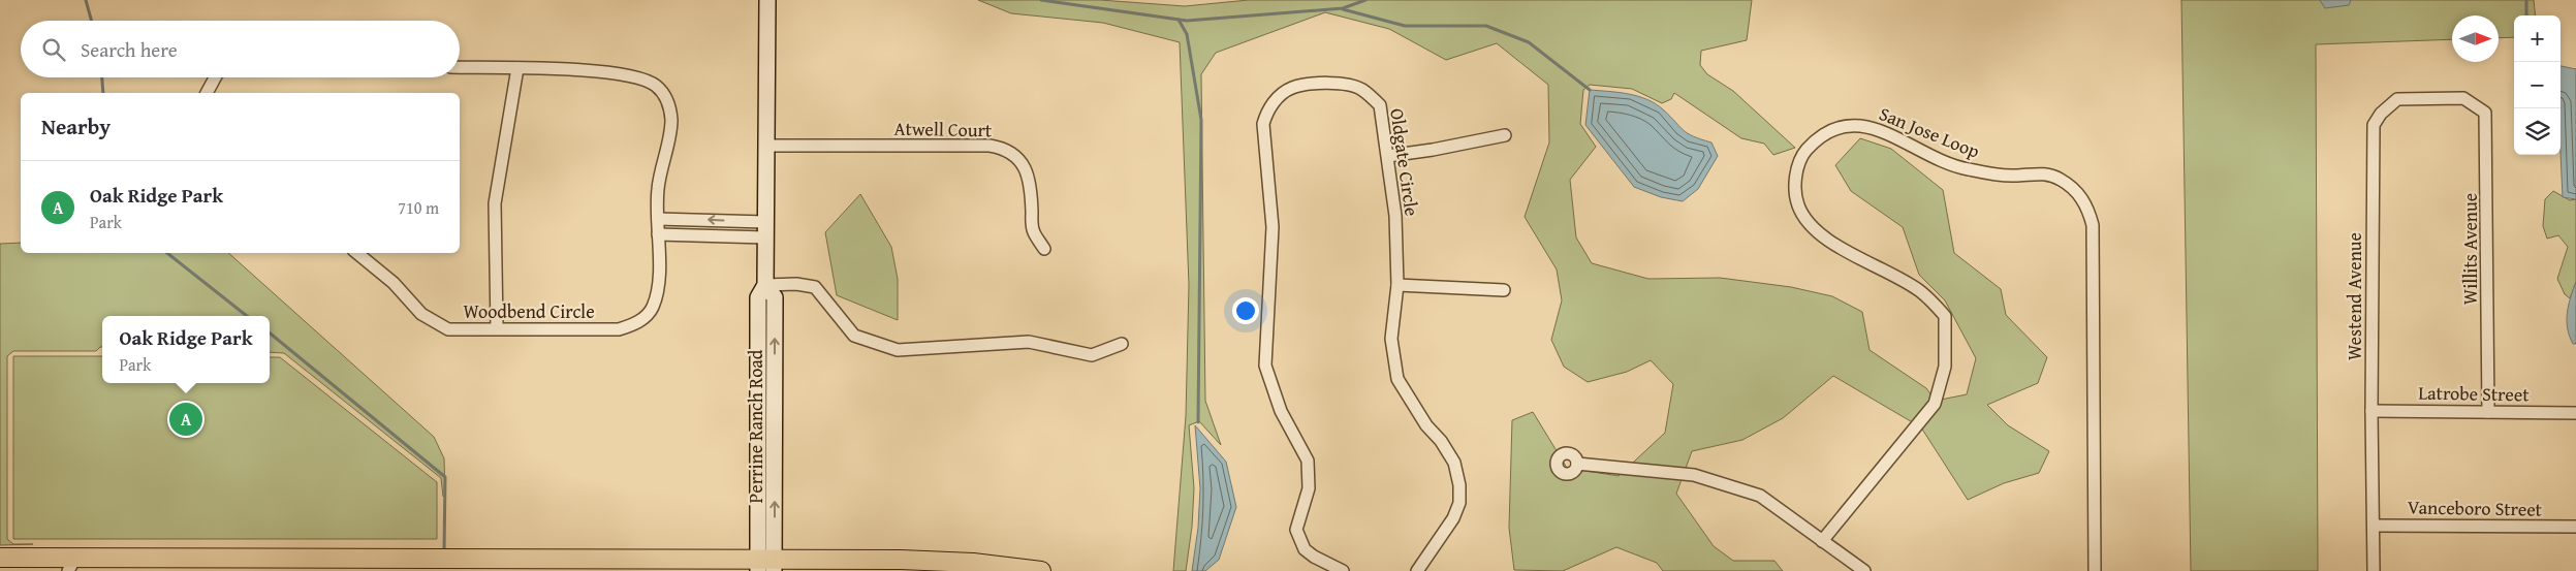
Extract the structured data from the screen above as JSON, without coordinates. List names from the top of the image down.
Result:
{
  "streets": {
    "street": [
      "Atwell Court",
      "San Jose Loop",
      "Oldgate Circle",
      "Willits Avenue",
      "Westend Avenue",
      "Woodbend Circle",
      "Latrobe Street",
      "Perrine Ranch Road",
      "Vanceboro Street"
    ]
  },
  "crossings": [
    ["Atwell Court", "Perrine Ranch Road"],
    ["Willits Avenue", "Westend Avenue"],
    ["Willits Avenue", "Latrobe Street"],
    ["Westend Avenue", "Latrobe Street"],
    ["Westend Avenue", "Vanceboro Street"]
  ],
  "north": "right",
  "page": {
    "map_buttons": ["+", "−"],
    "search": "Search here",
    "heading": "Nearby",
    "list": [
      {
        "mark": "A",
        "name": "Oak Ridge Park",
        "note": "Park",
        "value": "710 m"
      }
    ],
    "popup": ["Oak Ridge Park", "Park"],
    "pins": "A"
  }
}
